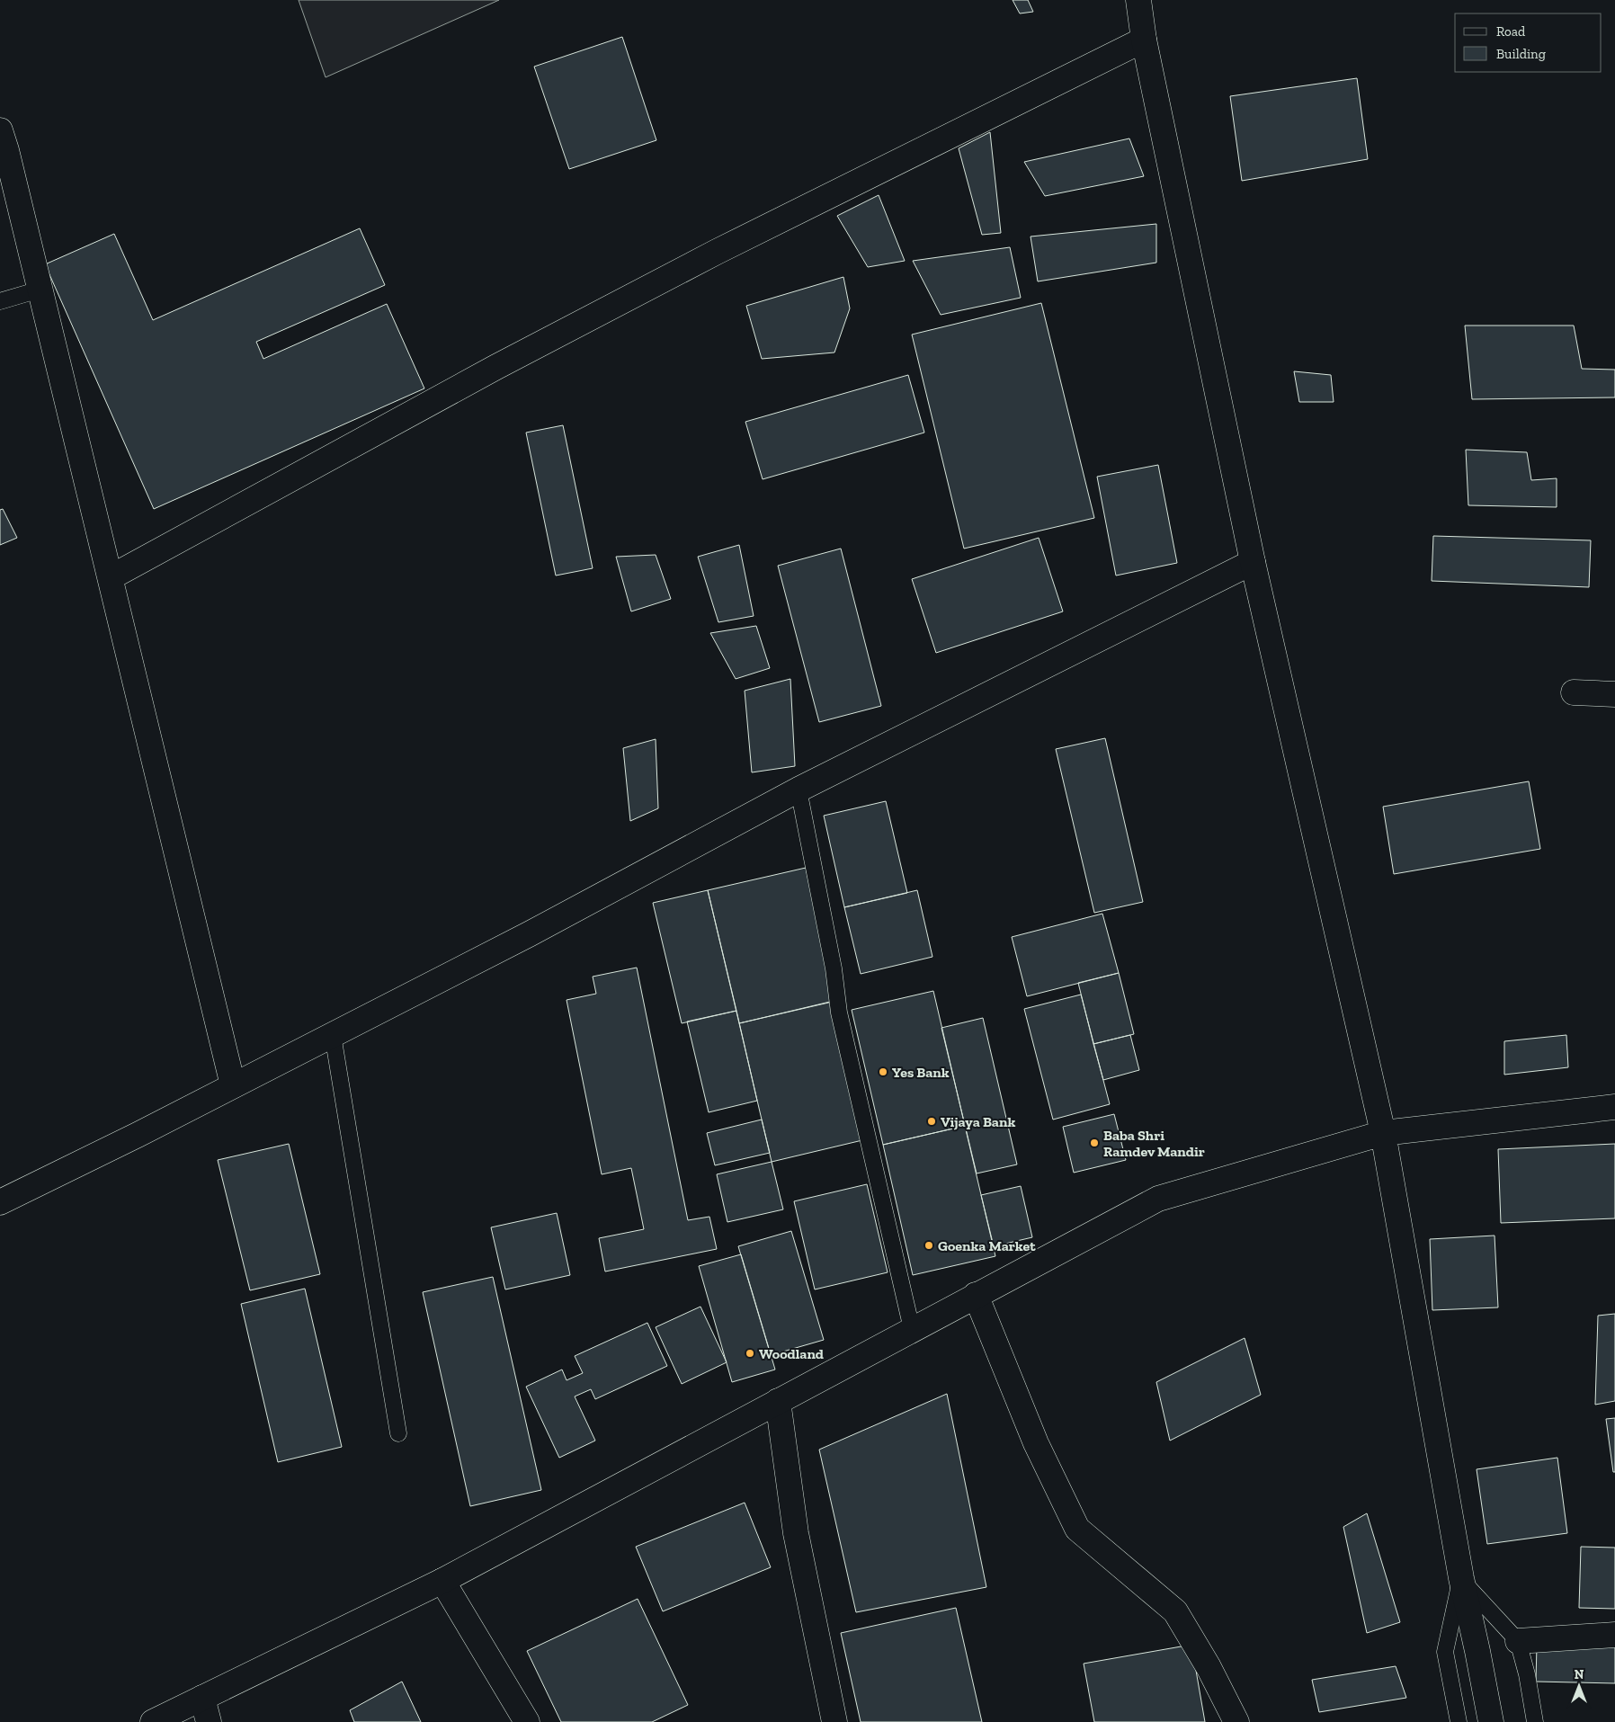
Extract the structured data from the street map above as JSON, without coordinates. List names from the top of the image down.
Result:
{
  "places": [
    "Yes Bank",
    "Vijaya Bank",
    "Baba Shri Ramdev Mandir",
    "Goenka Market",
    "Woodland"
  ],
  "legend": ["Road", "Building"],
  "north": "top"
}
